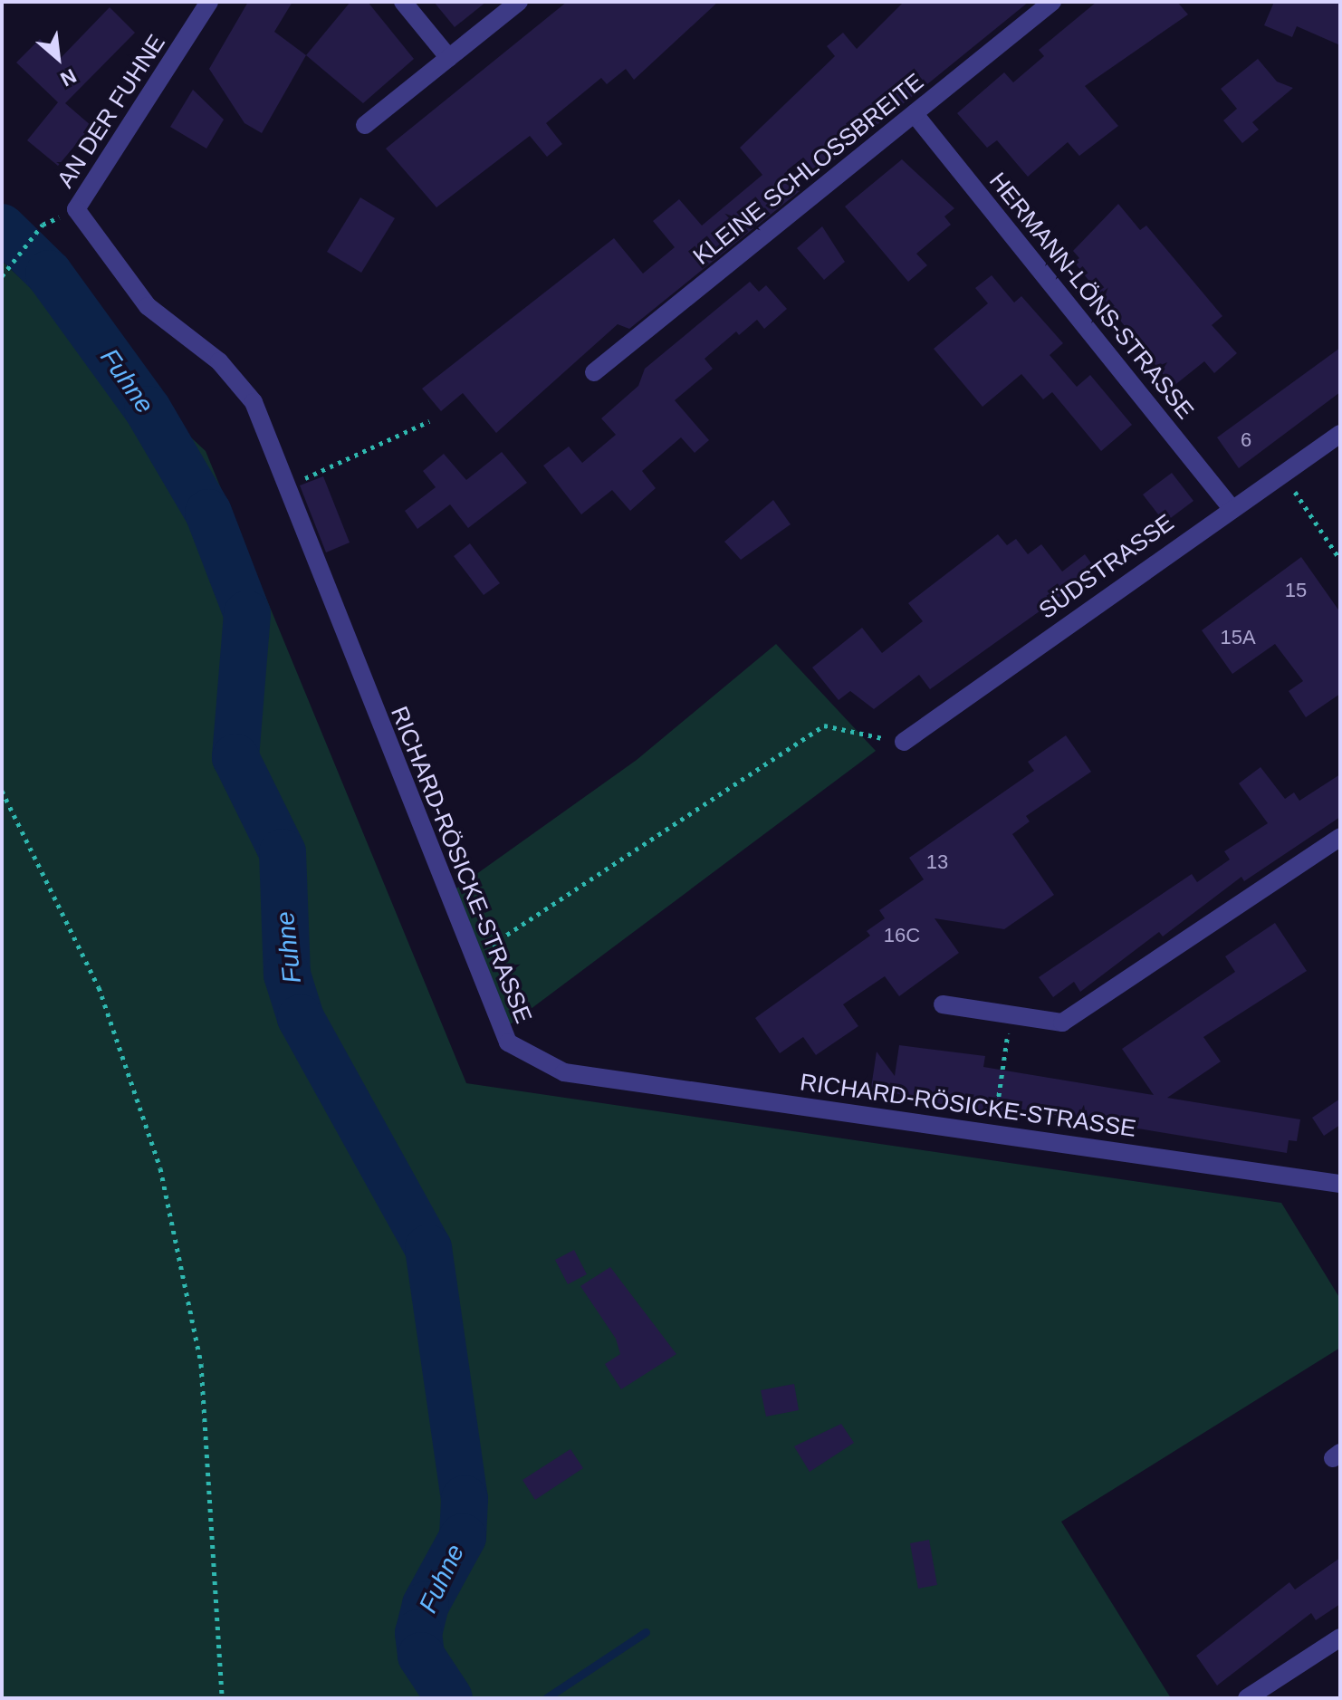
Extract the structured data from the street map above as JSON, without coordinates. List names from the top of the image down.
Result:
{
  "streets": {
    "street": [
      "AN DER FUHNE",
      "KLEINE SCHLOSSBREITE",
      "HERMANN-LÖNS-STRASSE",
      "SÜDSTRASSE",
      "RICHARD-RÖSICKE-STRASSE"
    ]
  },
  "crossings": [
    ["AN DER FUHNE", "RICHARD-RÖSICKE-STRASSE"],
    ["KLEINE SCHLOSSBREITE", "HERMANN-LÖNS-STRASSE"],
    ["HERMANN-LÖNS-STRASSE", "SÜDSTRASSE"]
  ],
  "water": ["Fuhne"],
  "house_numbers": [
    "6",
    "15",
    "15A",
    "13",
    "16C"
  ],
  "north": "bottom right"
}
